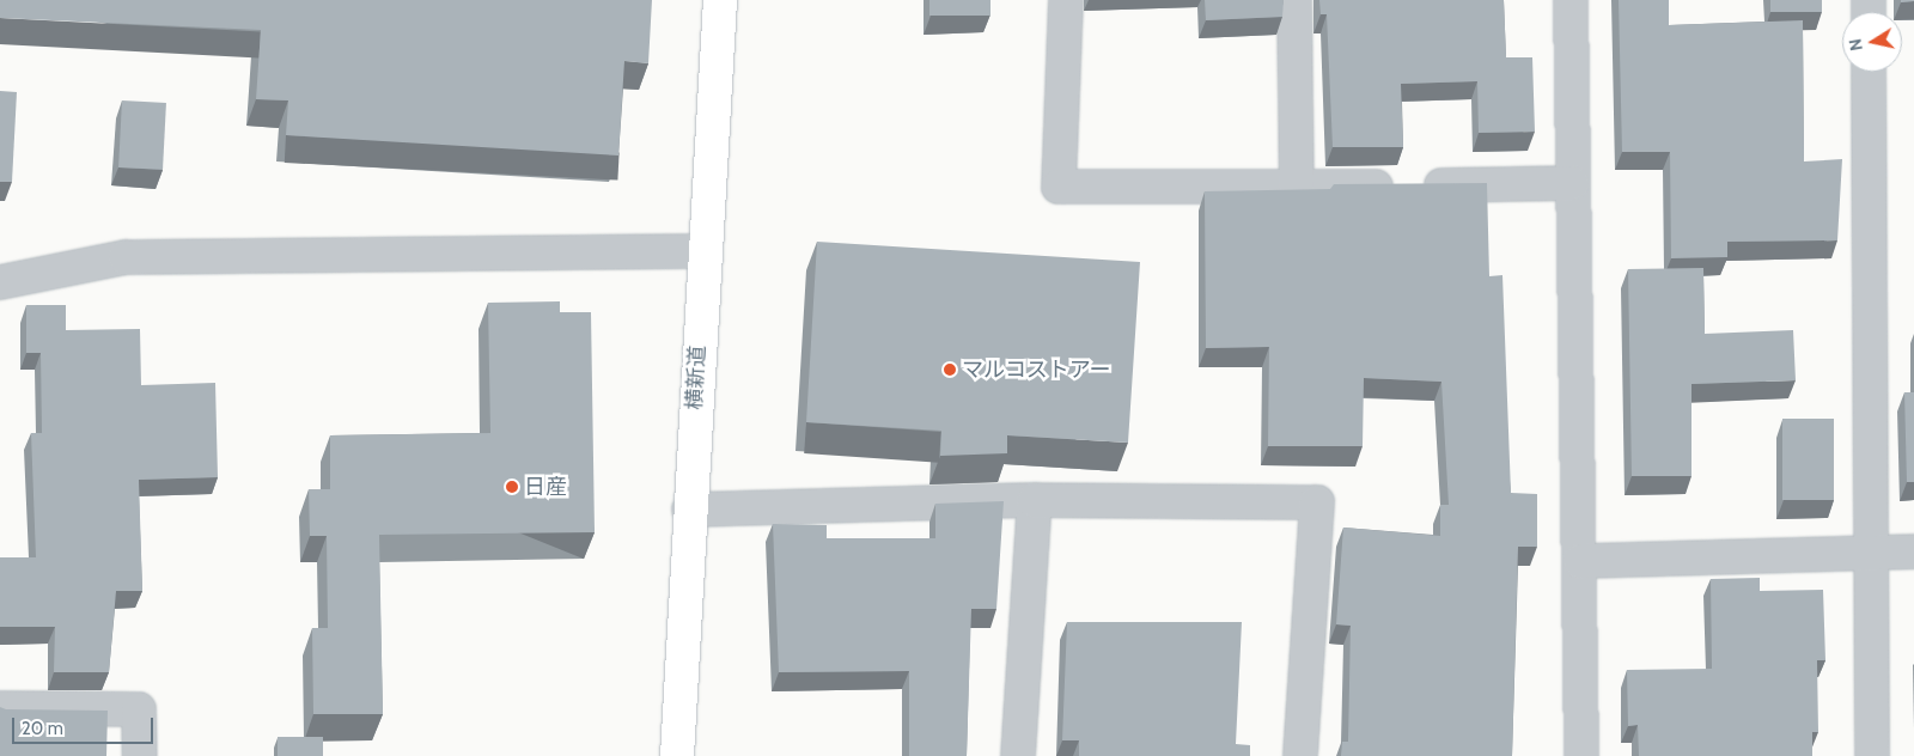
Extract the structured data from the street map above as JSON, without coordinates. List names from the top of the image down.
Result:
{
  "streets": {
    "street": ["横新道"]
  },
  "places": ["マルコストアー", "日産"],
  "scale_bar": "20 m",
  "north": "left"
}
